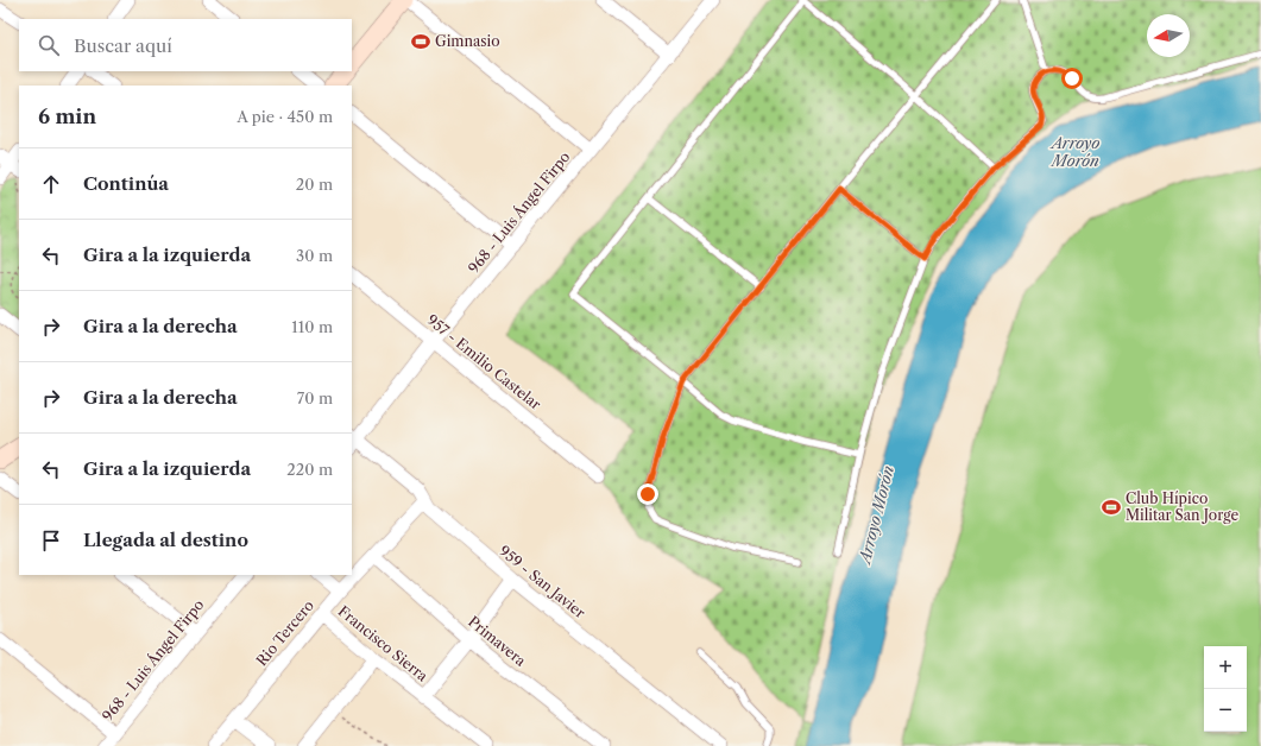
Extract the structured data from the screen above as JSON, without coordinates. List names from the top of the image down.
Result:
{
  "streets": {
    "street": [
      "968 - Luis Ángel Firpo",
      "957 - Emilio Castelar",
      "959 - San Javier",
      "Rio Tercero",
      "Primavera",
      "Francisco Sierra"
    ]
  },
  "crossings": [
    ["968 - Luis Ángel Firpo", "957 - Emilio Castelar"],
    ["968 - Luis Ángel Firpo", "959 - San Javier"],
    ["959 - San Javier", "Rio Tercero"],
    ["Rio Tercero", "Primavera"],
    ["Rio Tercero", "Francisco Sierra"]
  ],
  "water": ["Arroyo Morón"],
  "places": {
    "sports": ["Gimnasio", "Club Hípico Militar San Jorge"]
  },
  "north": "left",
  "page": {
    "search": "Buscar aquí",
    "heading": ["6 min", "A pie · 450 m"],
    "list": [
      ["Continúa", "20 m"],
      ["Gira a la izquierda", "30 m"],
      ["Gira a la derecha", "110 m"],
      ["Gira a la derecha", "70 m"],
      ["Gira a la izquierda", "220 m"],
      "Llegada al destino"
    ],
    "map_buttons": ["+", "−"]
  }
}
